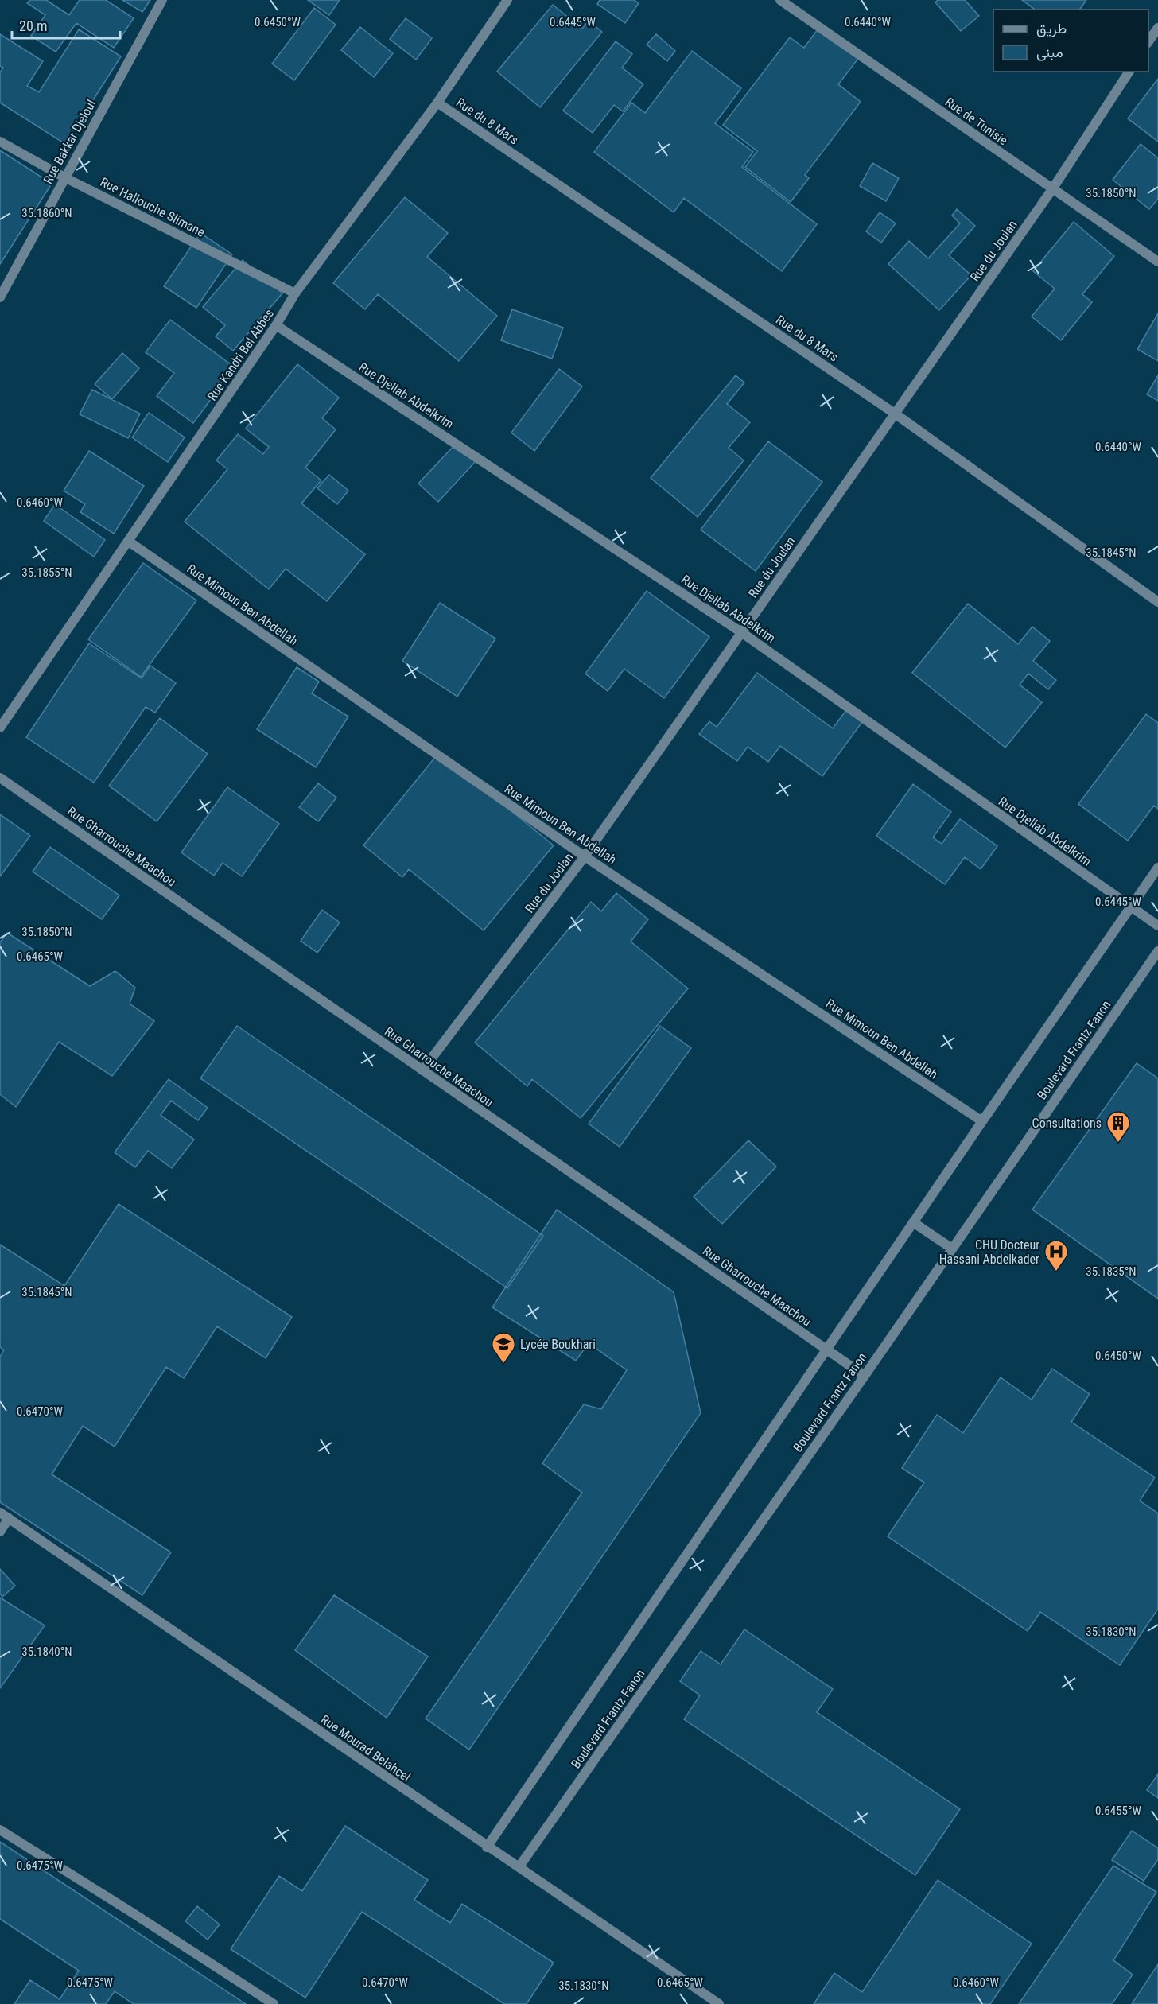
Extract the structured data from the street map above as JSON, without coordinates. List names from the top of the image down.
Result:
{
  "streets": {
    "street": [
      "Rue du 8 Mars",
      "Rue de Tunisie",
      "Rue Bakkar Djeloul",
      "Rue Hallouche Slimane",
      "Rue du Joulan",
      "Rue Kandri Bel Abbes",
      "Rue Djellab Abdelkrim",
      "Rue Mimoun Ben Abdellah",
      "Rue Gharrouche Maachou",
      "Boulevard Frantz Fanon",
      "Rue Mourad Belahcel"
    ]
  },
  "crossings": [
    ["Rue du 8 Mars", "Rue du Joulan"],
    ["Rue du 8 Mars", "Rue Kandri Bel Abbes"],
    ["Rue de Tunisie", "Rue du Joulan"],
    ["Rue Bakkar Djeloul", "Rue Hallouche Slimane"],
    ["Rue Hallouche Slimane", "Rue Kandri Bel Abbes"],
    ["Rue du Joulan", "Rue Djellab Abdelkrim"],
    ["Rue du Joulan", "Rue Mimoun Ben Abdellah"],
    ["Rue du Joulan", "Rue Gharrouche Maachou"],
    ["Rue Kandri Bel Abbes", "Rue Djellab Abdelkrim"],
    ["Rue Kandri Bel Abbes", "Rue Mimoun Ben Abdellah"],
    ["Rue Gharrouche Maachou", "Boulevard Frantz Fanon"],
    ["Boulevard Frantz Fanon", "Rue Mourad Belahcel"]
  ],
  "places": {
    "building": ["Consultations"],
    "hospital": ["CHU Docteur Hassani Abdelkader"],
    "school or university": ["Lycée Boukhari"]
  },
  "legend": ["طريق", "مبنى"],
  "scale_bar": "20 m",
  "coordinates": [
    "0.6450°W",
    "0.6445°W",
    "0.6440°W",
    "35.1850°N",
    "35.1860°N",
    "0.6460°W",
    "35.1845°N",
    "35.1855°N",
    "0.6465°W",
    "35.1835°N",
    "0.6470°W",
    "35.1830°N",
    "35.1840°N",
    "0.6455°W",
    "0.6475°W"
  ]
}
